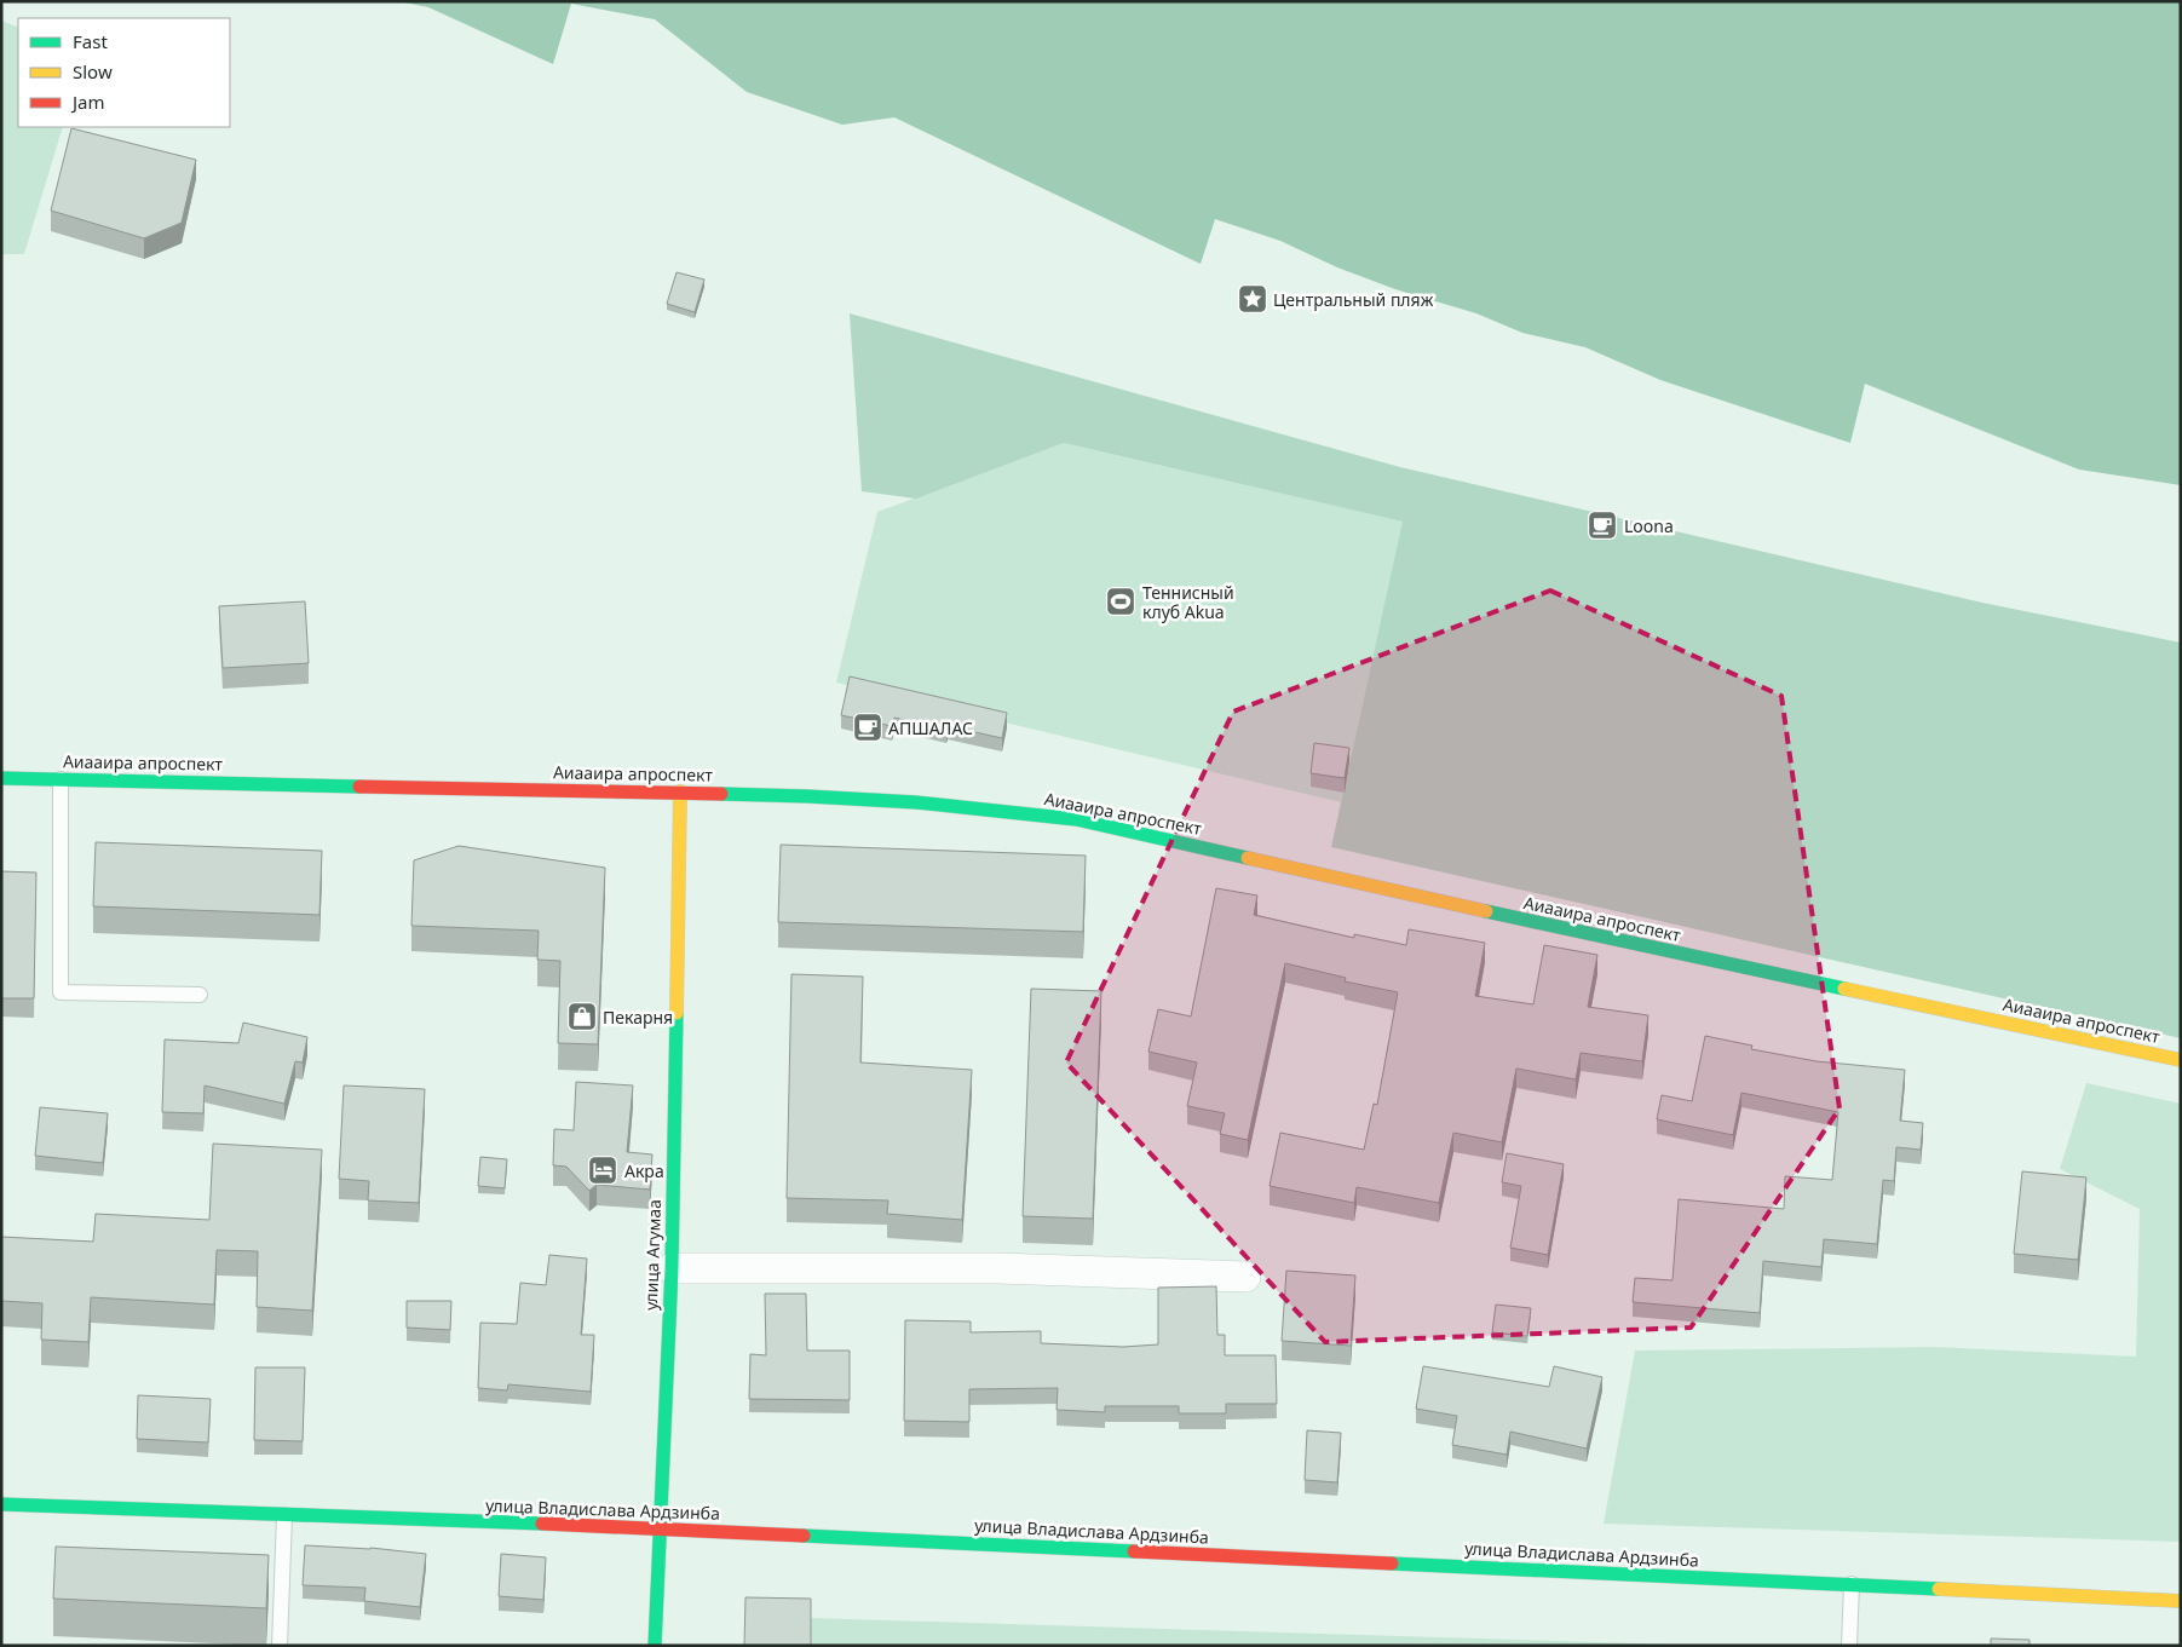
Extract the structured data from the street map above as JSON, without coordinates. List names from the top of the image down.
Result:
{
  "streets": {
    "main road": ["Аиааира апроспект", "улица Агумаа", "улица Владислава Ардзинба"]
  },
  "crossings": [
    ["Аиааира апроспект", "улица Агумаа"],
    ["улица Агумаа", "улица Владислава Ардзинба"]
  ],
  "places": {
    "place": ["Центральный пляж"],
    "cafe": ["Loona", "АПШАЛАС"],
    "sports": ["Теннисный клуб Akua"],
    "shop": ["Пекарня"],
    "hotel": ["Акра"]
  },
  "legend": ["Fast", "Slow", "Jam"]
}
